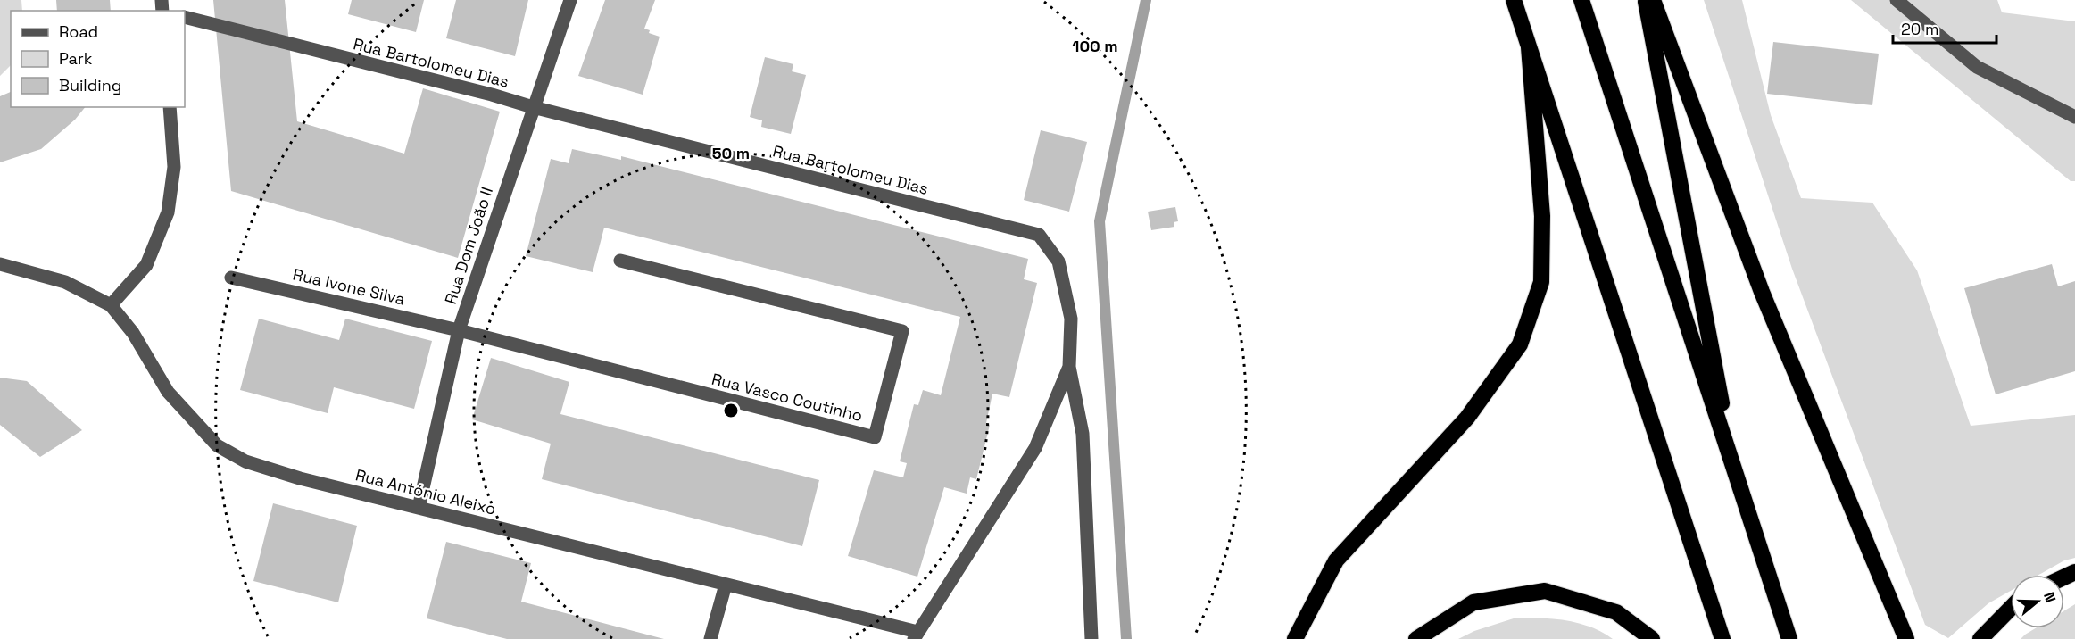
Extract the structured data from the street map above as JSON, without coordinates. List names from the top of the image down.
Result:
{
  "streets": {
    "street": [
      "Rua Bartolomeu Dias",
      "Rua Dom João II",
      "Rua Ivone Silva",
      "Rua Vasco Coutinho",
      "Rua António Aleixo"
    ]
  },
  "crossings": [
    ["Rua Bartolomeu Dias", "Rua Dom João II"],
    ["Rua Bartolomeu Dias", "Rua António Aleixo"],
    ["Rua Dom João II", "Rua Ivone Silva"],
    ["Rua Dom João II", "Rua Vasco Coutinho"],
    ["Rua Dom João II", "Rua António Aleixo"],
    ["Rua Ivone Silva", "Rua Vasco Coutinho"]
  ],
  "legend": ["Road", "Park", "Building"],
  "scale_bar": "20 m",
  "north": "right",
  "rings": ["100 m", "50 m"]
}
